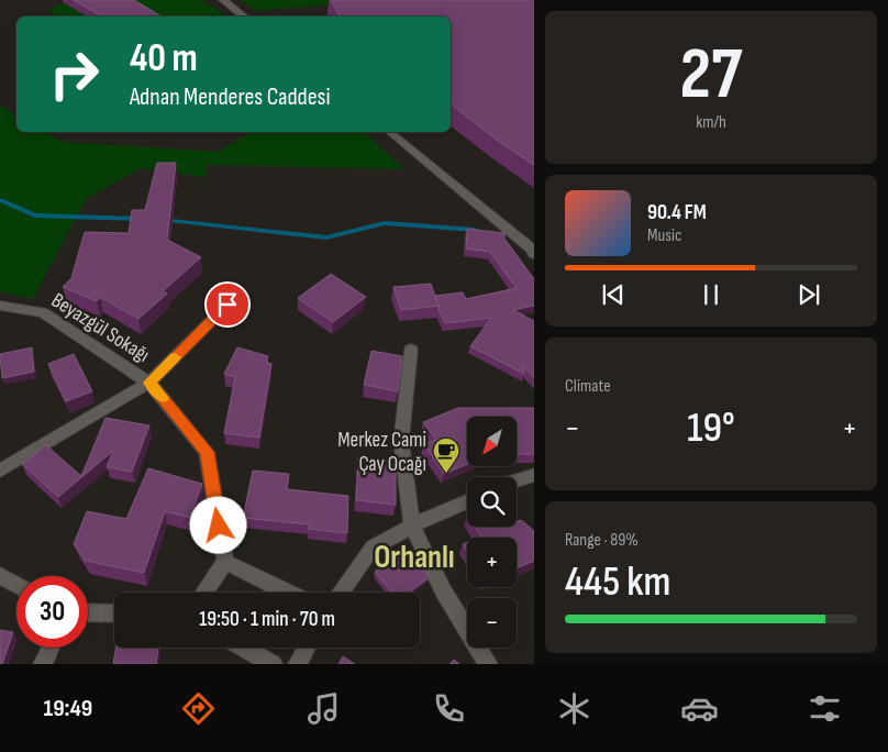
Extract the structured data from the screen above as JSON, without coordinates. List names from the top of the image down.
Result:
{
  "streets": {
    "street": ["Beyazgül Sokağı"]
  },
  "districts": ["Orhanlı"],
  "places": {
    "cafe": ["Merkez Cami Çay Ocağı"]
  },
  "north": "bottom left",
  "page": {
    "tile": [
      ["27", "km/h"],
      "Climate",
      ["Range · 89%", "445 km"]
    ],
    "turn": ["40 m", "Adnan Menderes Caddesi"],
    "song": ["90.4 FM", "Music"],
    "heat": ["−", "19°", "+"],
    "map_buttons": ["+", "−"],
    "limit": "30",
    "trip": "19:50 · 1 min · 70 m",
    "tabs": "19:49"
  }
}
